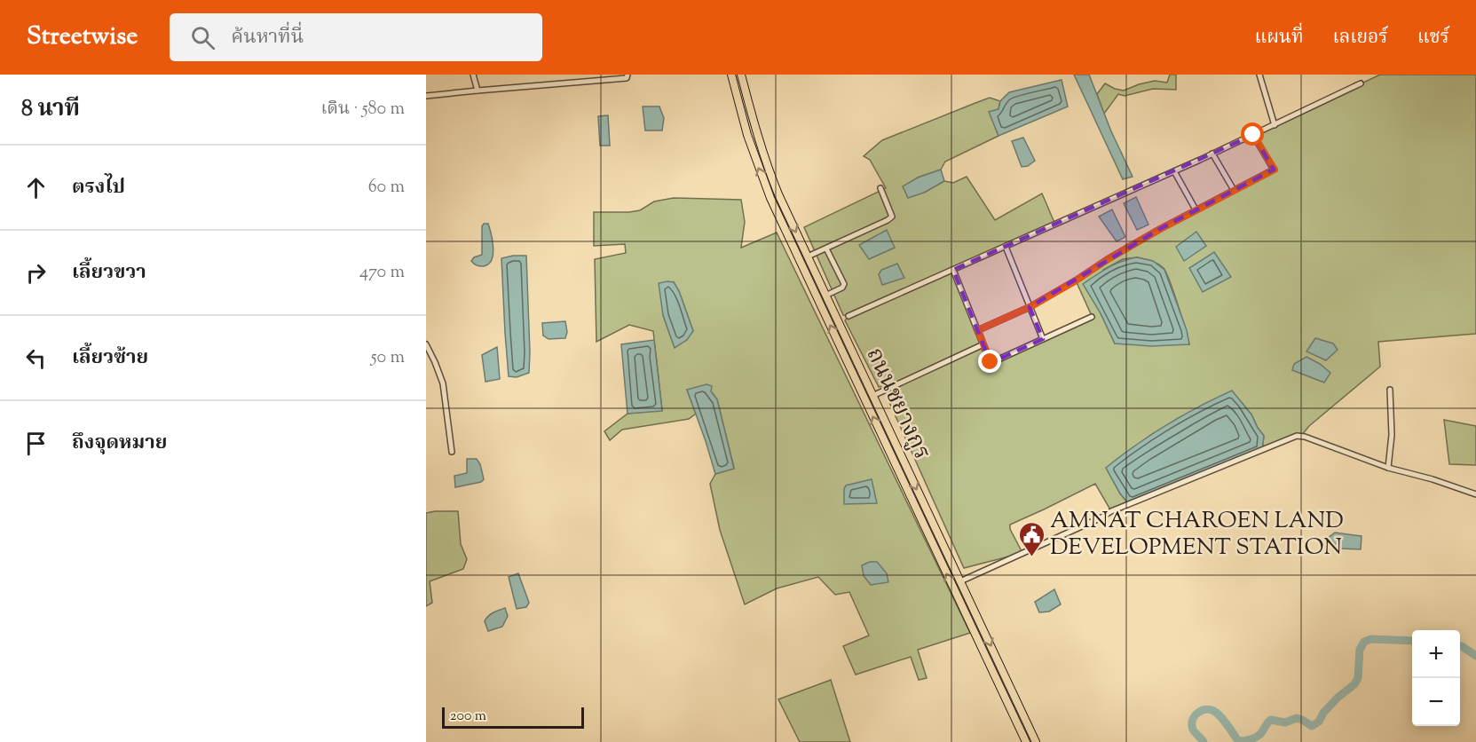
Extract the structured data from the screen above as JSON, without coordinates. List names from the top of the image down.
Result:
{
  "streets": {
    "highway": ["ถนนชยางกูร"]
  },
  "places": {
    "public building": ["AMNAT CHAROEN LAND DEVELOPMENT STATION"]
  },
  "scale_bar": "200 m",
  "page": {
    "header": "Streetwise",
    "search": "ค้นหาที่นี่",
    "nav": ["แผนที่", "เลเยอร์", "แชร์"],
    "heading": ["8 นาที", "เดิน · 580 m"],
    "list": [
      ["ตรงไป", "60 m"],
      ["เลี้ยวขวา", "470 m"],
      ["เลี้ยวซ้าย", "50 m"],
      "ถึงจุดหมาย"
    ],
    "map_buttons": ["+", "−"],
    "scale": "200 m"
  }
}
